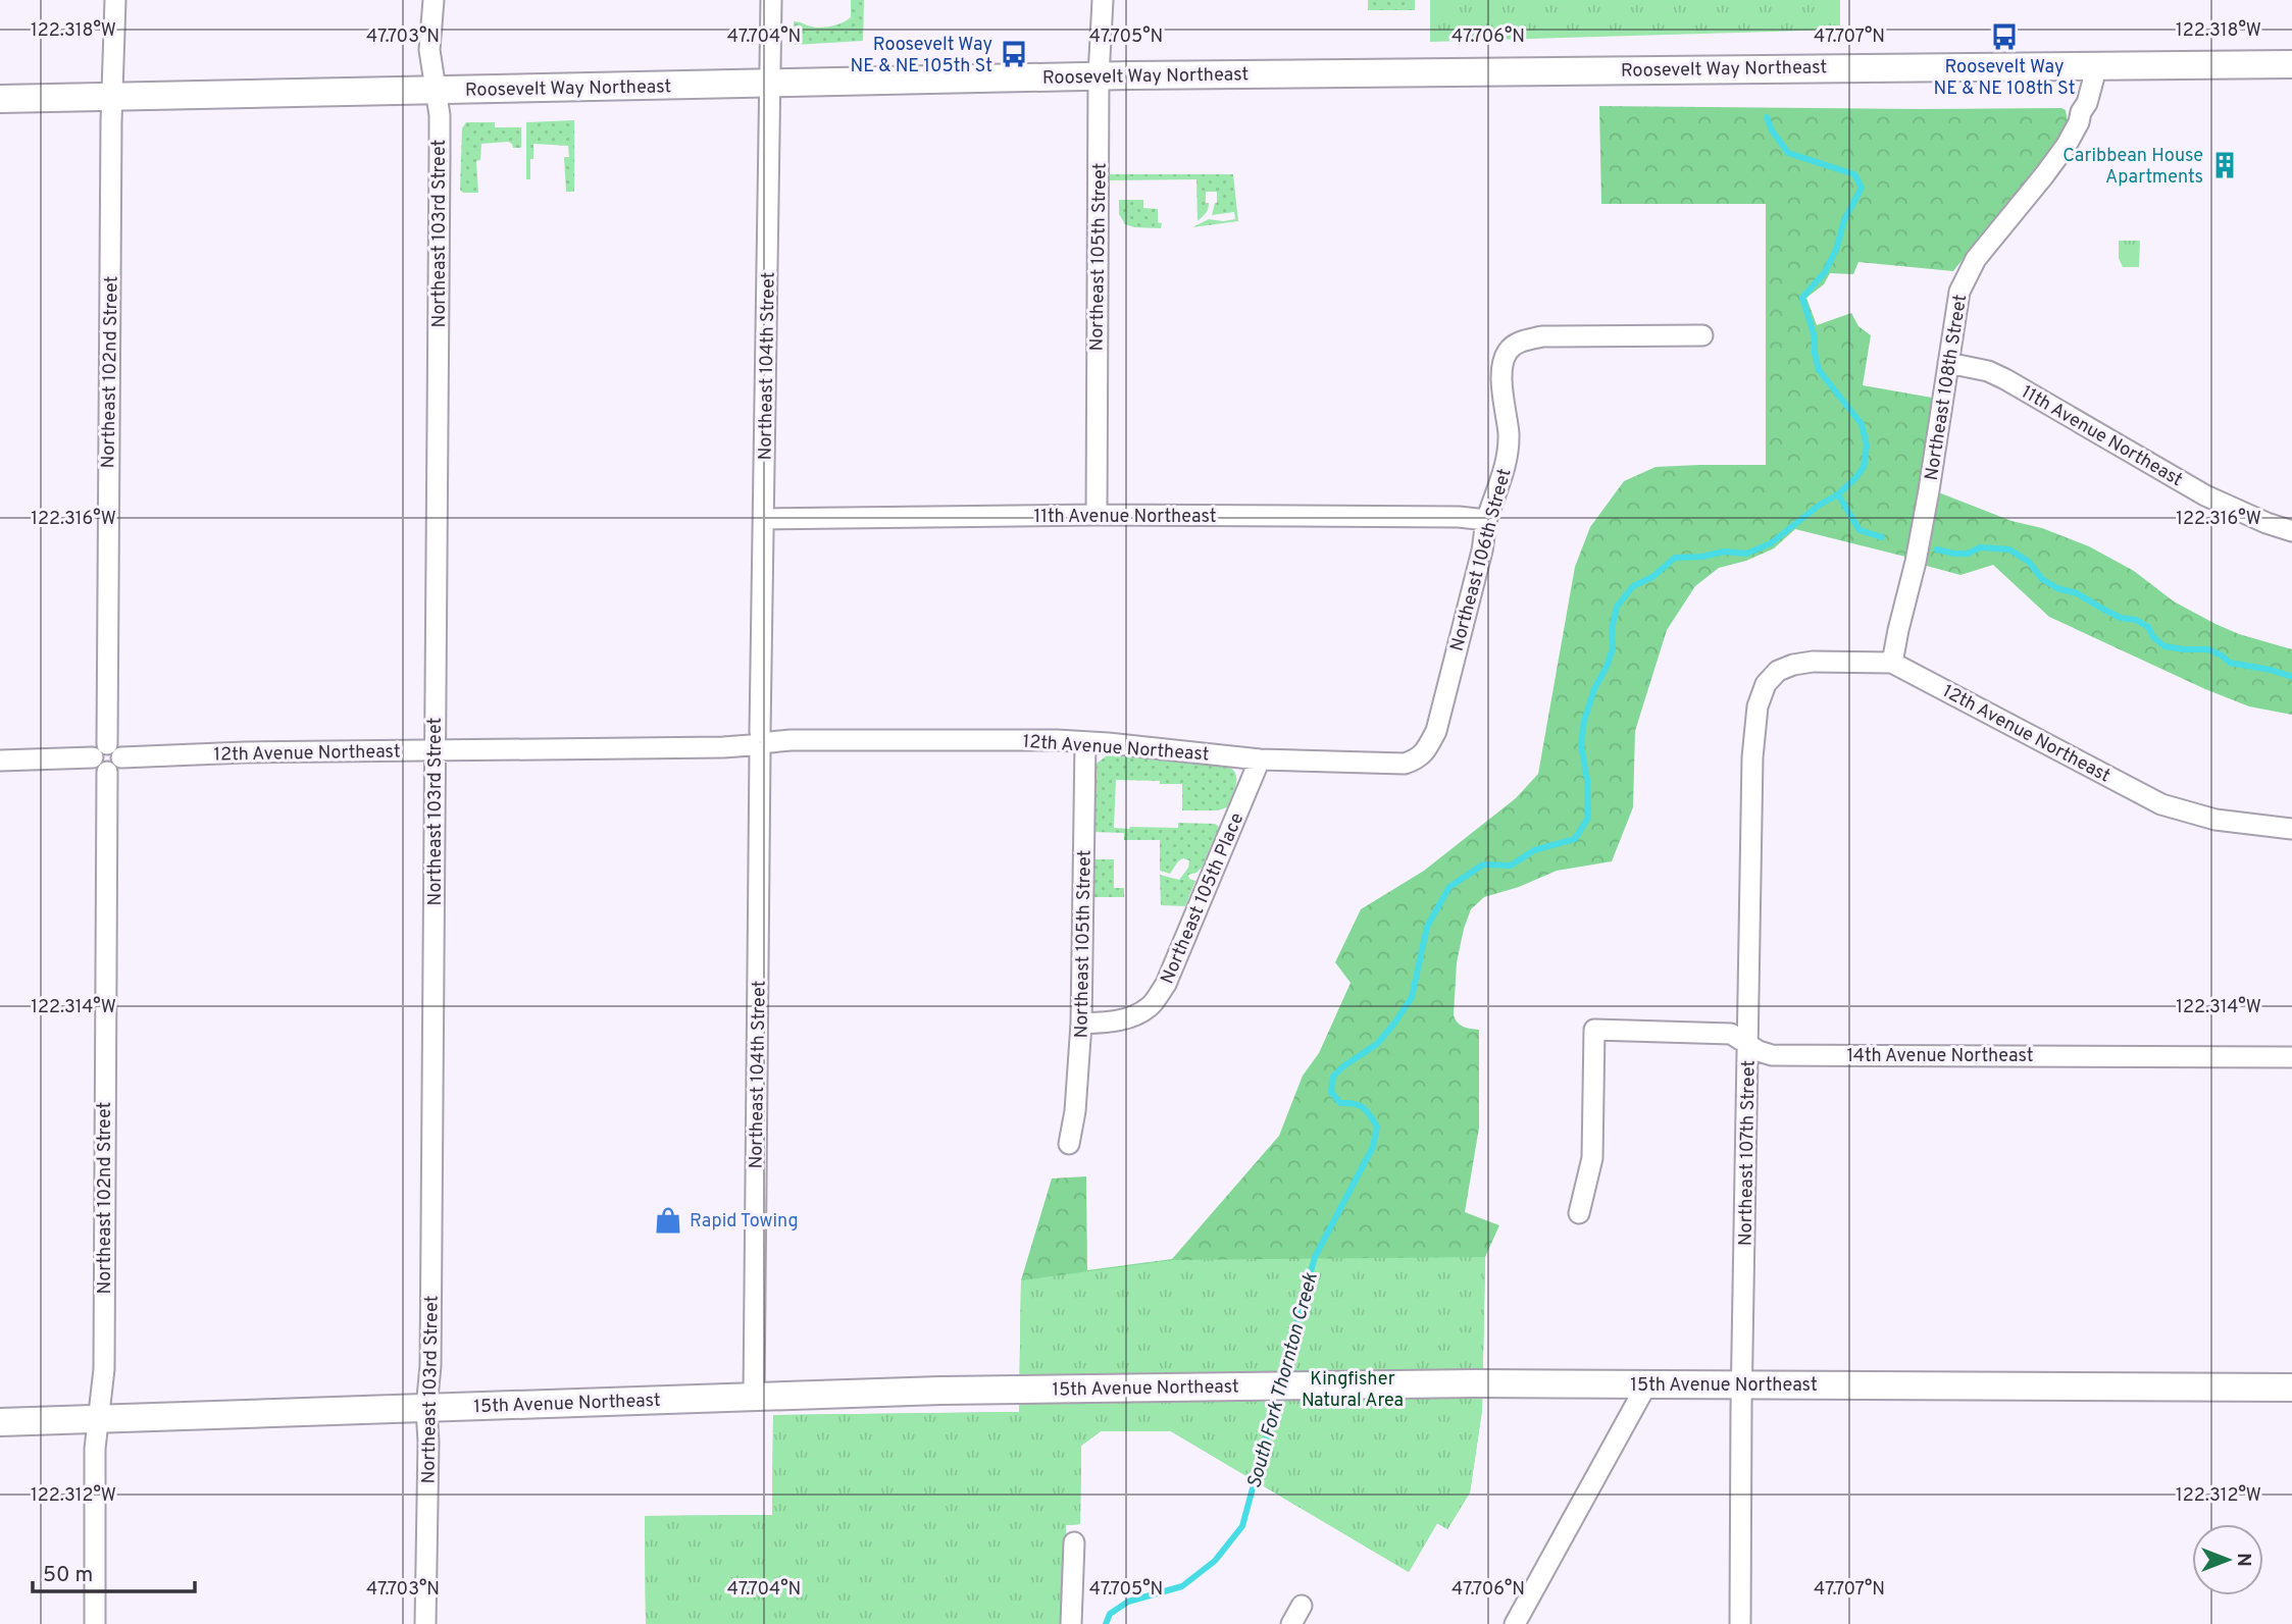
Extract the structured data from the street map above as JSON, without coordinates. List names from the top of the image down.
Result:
{
  "streets": {
    "street": [
      "Roosevelt Way Northeast",
      "Northeast 103rd Street",
      "Northeast 105th Street",
      "Northeast 104th Street",
      "Northeast 102nd Street",
      "Northeast 108th Street",
      "11th Avenue Northeast",
      "Northeast 106th Street",
      "12th Avenue Northeast",
      "Northeast 105th Place",
      "14th Avenue Northeast",
      "Northeast 107th Street",
      "15th Avenue Northeast"
    ]
  },
  "crossings": [
    ["Roosevelt Way Northeast", "Northeast 103rd Street"],
    ["Roosevelt Way Northeast", "Northeast 105th Street"],
    ["Roosevelt Way Northeast", "Northeast 104th Street"],
    ["Roosevelt Way Northeast", "Northeast 102nd Street"],
    ["Roosevelt Way Northeast", "Northeast 108th Street"],
    ["Northeast 103rd Street", "12th Avenue Northeast"],
    ["Northeast 103rd Street", "15th Avenue Northeast"],
    ["Northeast 105th Street", "11th Avenue Northeast"],
    ["Northeast 105th Street", "12th Avenue Northeast"],
    ["Northeast 105th Street", "Northeast 105th Place"],
    ["Northeast 104th Street", "11th Avenue Northeast"],
    ["Northeast 104th Street", "12th Avenue Northeast"],
    ["Northeast 104th Street", "15th Avenue Northeast"],
    ["Northeast 102nd Street", "12th Avenue Northeast"],
    ["Northeast 102nd Street", "15th Avenue Northeast"],
    ["Northeast 108th Street", "11th Avenue Northeast"],
    ["Northeast 108th Street", "12th Avenue Northeast"],
    ["11th Avenue Northeast", "Northeast 106th Street"],
    ["Northeast 106th Street", "12th Avenue Northeast"],
    ["12th Avenue Northeast", "Northeast 105th Place"],
    ["12th Avenue Northeast", "Northeast 107th Street"],
    ["14th Avenue Northeast", "Northeast 107th Street"],
    ["Northeast 107th Street", "15th Avenue Northeast"]
  ],
  "water": ["South Fork Thornton Creek"],
  "parks": ["Kingfisher Natural Area"],
  "places": {
    "bus stop": ["Roosevelt Way NE & NE 108th St", "Roosevelt Way NE & NE 105th St"],
    "building": ["Caribbean House Apartments"],
    "shop": ["Rapid Towing"]
  },
  "scale_bar": "50 m",
  "north": "right",
  "coordinates": [
    "122.318°W",
    "47.703°N",
    "47.704°N",
    "47.705°N",
    "47.706°N",
    "47.707°N",
    "122.316°W",
    "122.314°W",
    "122.312°W"
  ]
}
